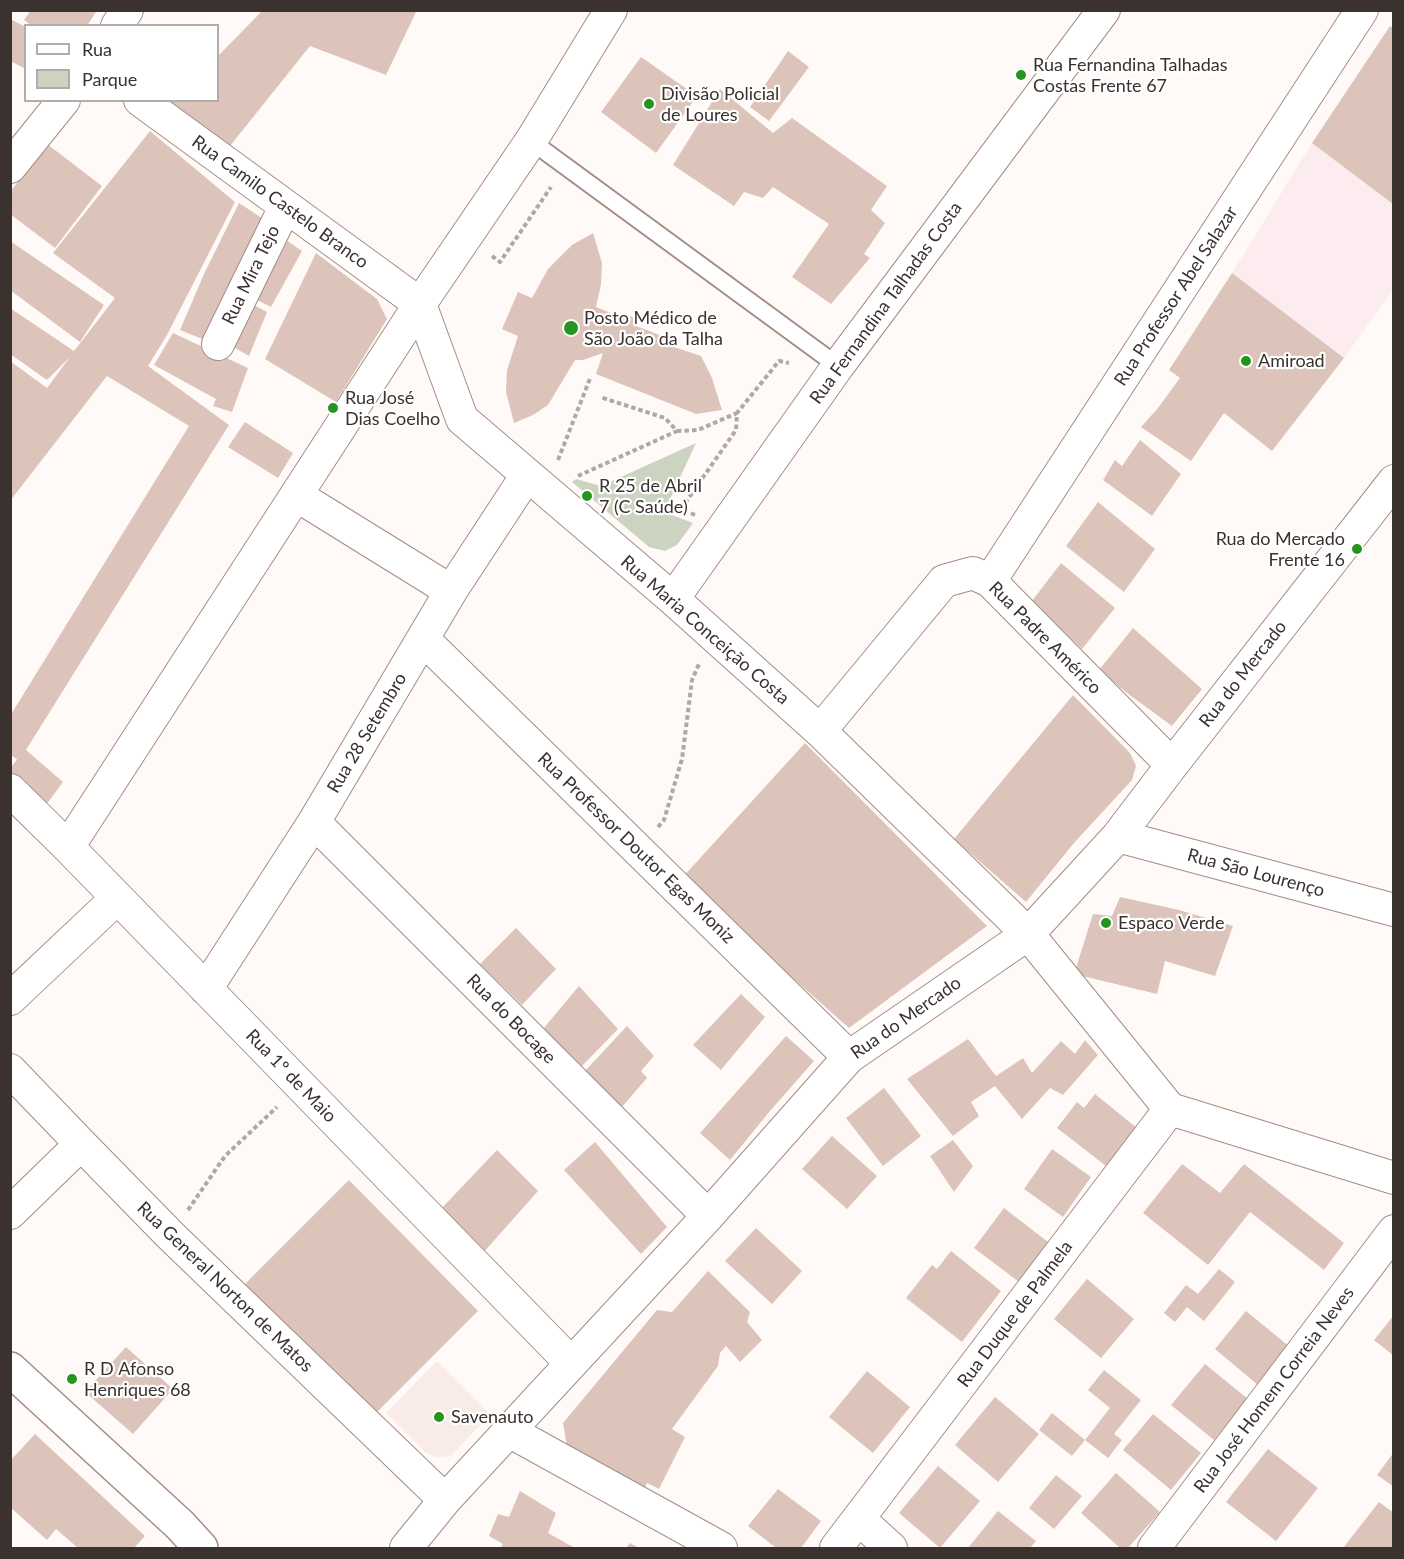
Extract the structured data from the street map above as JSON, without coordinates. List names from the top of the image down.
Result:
{
  "streets": {
    "street": [
      "Rua Camilo Castelo Branco",
      "Rua Mira Tejo",
      "Rua Professor Abel Salazar",
      "Rua Fernandina Talhadas Costa",
      "Rua Maria Conceição Costa",
      "Rua Padre Américo",
      "Rua do Mercado",
      "Rua 28 Setembro",
      "Rua Professor Doutor Egas Moniz",
      "Rua São Lourenço",
      "Rua do Bocage",
      "Rua 1º de Maio",
      "Rua General Norton de Matos",
      "Rua Duque de Palmela",
      "Rua José Homem Correia Neves"
    ]
  },
  "crossings": [
    ["Rua Camilo Castelo Branco", "Rua Mira Tejo"],
    ["Rua Camilo Castelo Branco", "Rua Maria Conceição Costa"],
    ["Rua Professor Abel Salazar", "Rua Padre Américo"],
    ["Rua Fernandina Talhadas Costa", "Rua Maria Conceição Costa"],
    ["Rua Maria Conceição Costa", "Rua Padre Américo"],
    ["Rua Maria Conceição Costa", "Rua do Mercado"],
    ["Rua Maria Conceição Costa", "Rua 28 Setembro"],
    ["Rua Maria Conceição Costa", "Rua Duque de Palmela"],
    ["Rua Padre Américo", "Rua do Mercado"],
    ["Rua do Mercado", "Rua Professor Doutor Egas Moniz"],
    ["Rua do Mercado", "Rua São Lourenço"],
    ["Rua do Mercado", "Rua do Bocage"],
    ["Rua do Mercado", "Rua 1º de Maio"],
    ["Rua do Mercado", "Rua General Norton de Matos"],
    ["Rua 28 Setembro", "Rua Professor Doutor Egas Moniz"],
    ["Rua 28 Setembro", "Rua do Bocage"],
    ["Rua 28 Setembro", "Rua 1º de Maio"]
  ],
  "places": [
    "Rua Fernandina Talhadas Costas Frente 67",
    "Divisão Policial de Loures",
    "Posto Médico de São João da Talha",
    "Amiroad",
    "Rua José Dias Coelho",
    "R 25 de Abril 7 (C Saúde)",
    "Rua do Mercado Frente 16",
    "Espaco Verde",
    "R D Afonso Henriques 68",
    "Savenauto"
  ],
  "legend": ["Rua", "Parque"]
}
